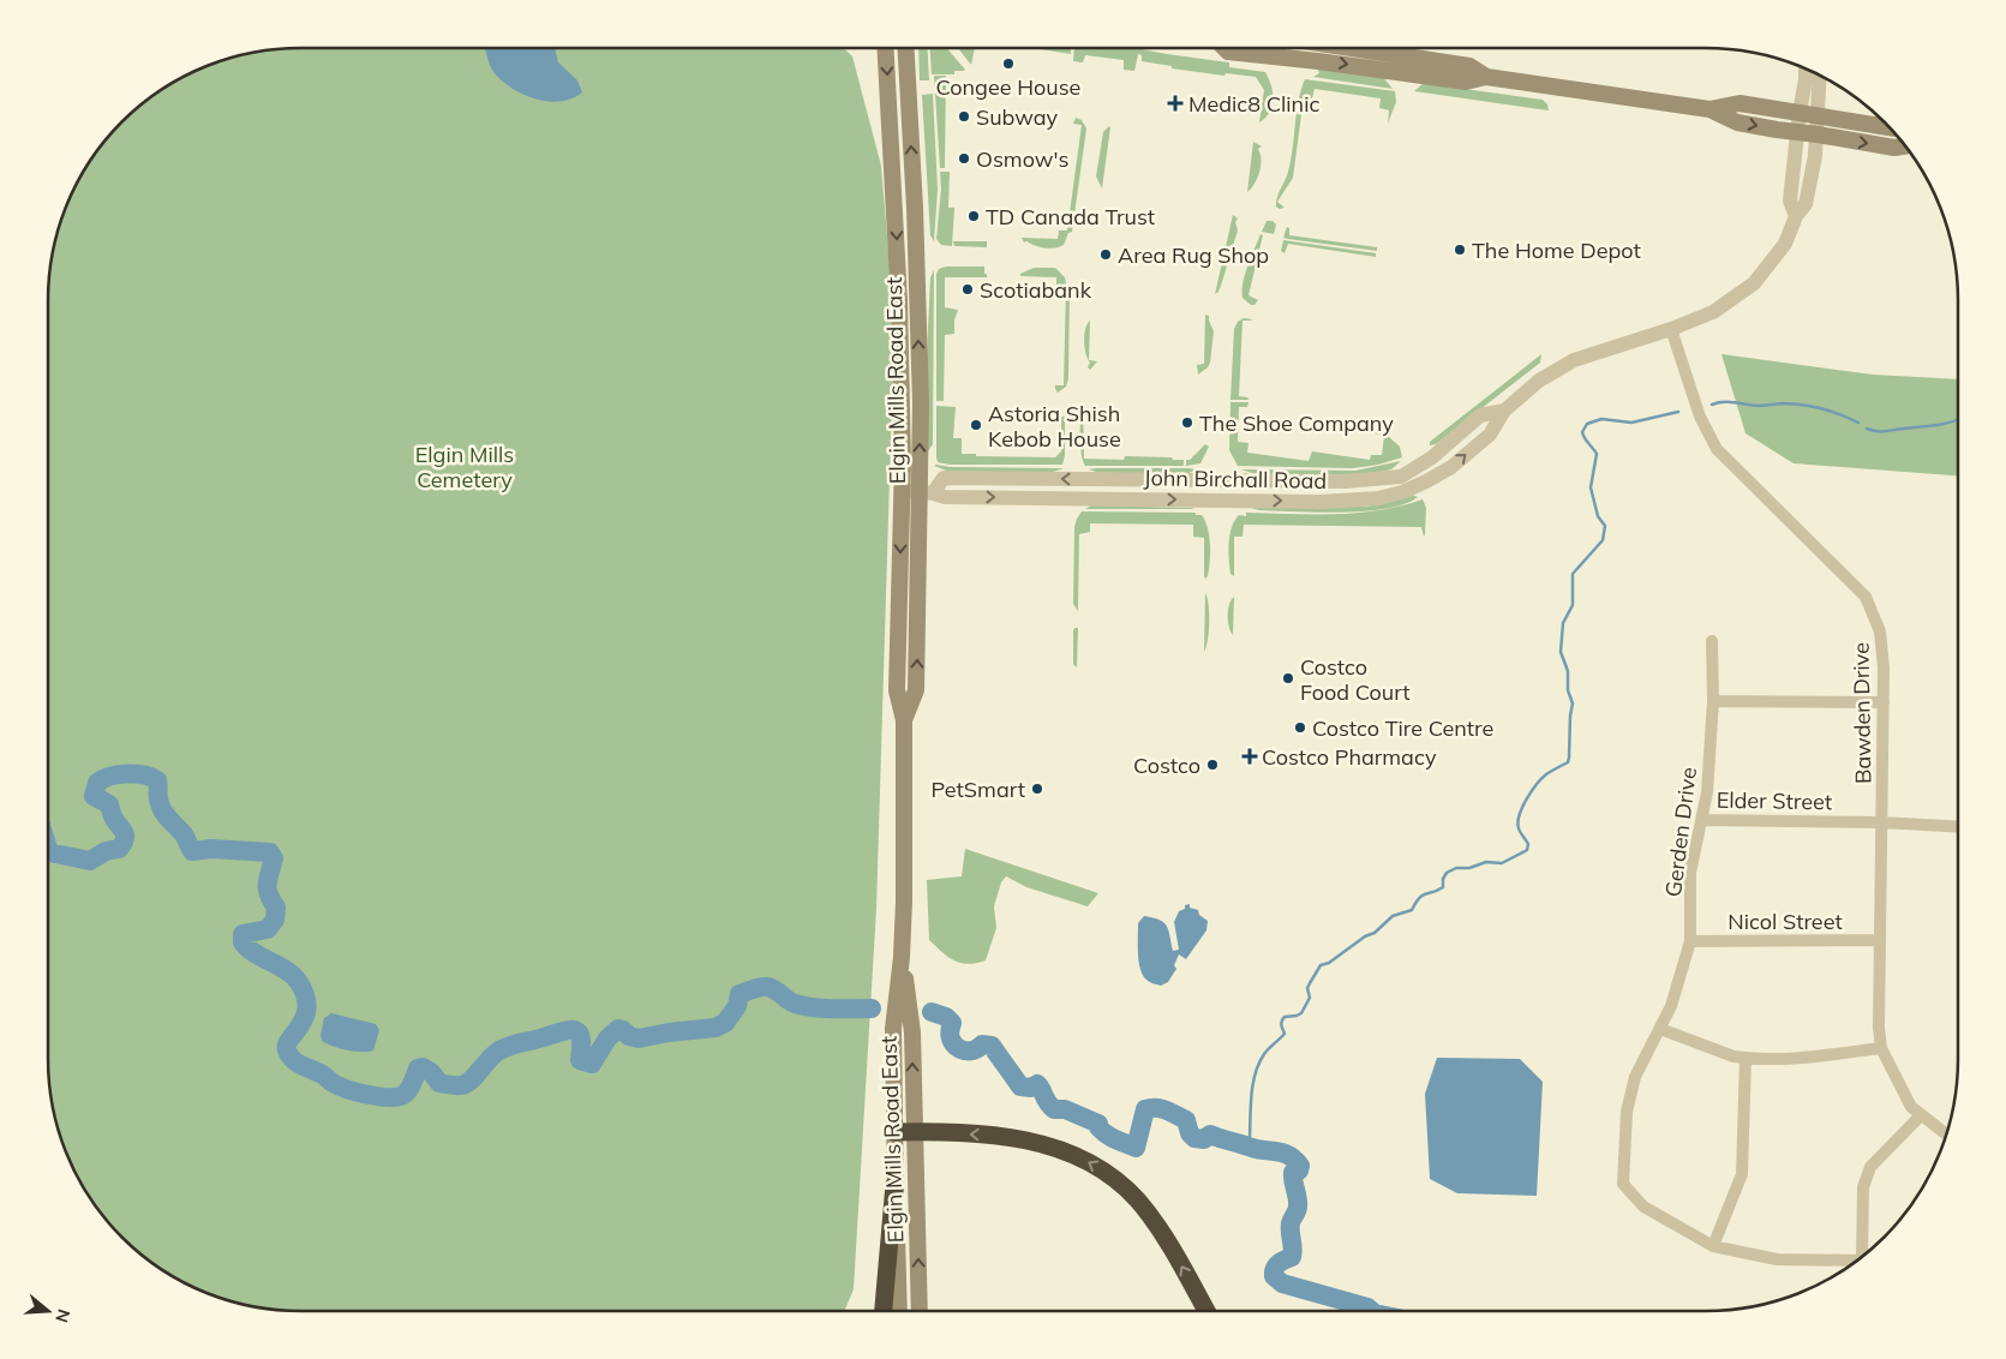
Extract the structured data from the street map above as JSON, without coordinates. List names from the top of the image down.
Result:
{
  "streets": {
    "main road": ["Elgin Mills Road East"],
    "street": [
      "John Birchall Road",
      "Bawden Drive",
      "Elder Street",
      "Gerden Drive",
      "Nicol Street"
    ]
  },
  "crossings": [
    ["Elgin Mills Road East", "John Birchall Road"],
    ["John Birchall Road", "Bawden Drive"],
    ["Bawden Drive", "Elder Street"],
    ["Bawden Drive", "Nicol Street"],
    ["Elder Street", "Gerden Drive"],
    ["Gerden Drive", "Nicol Street"]
  ],
  "parks": ["Elgin Mills Cemetery"],
  "places": {
    "other": [
      "Congee House",
      "Subway",
      "Osmow's",
      "TD Canada Trust",
      "The Home Depot",
      "Area Rug Shop",
      "Scotiabank",
      "The Shoe Company",
      "Astoria Shish Kebob House",
      "Costco Food Court",
      "Costco Tire Centre",
      "Costco",
      "PetSmart"
    ],
    "health": ["Medic8 Clinic", "Costco Pharmacy"]
  },
  "north": "right"
}
